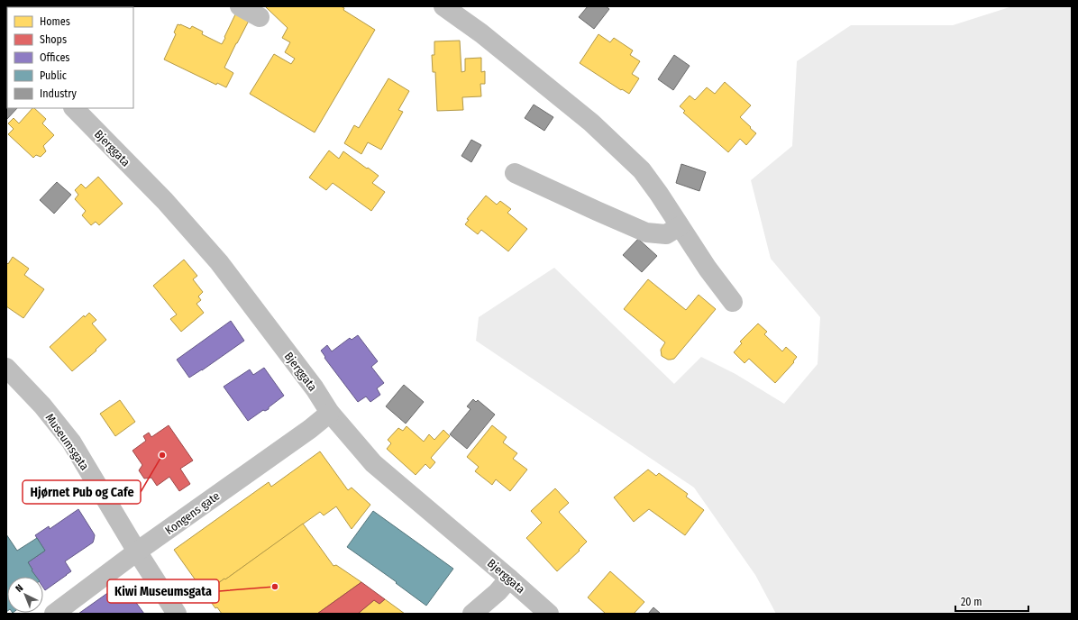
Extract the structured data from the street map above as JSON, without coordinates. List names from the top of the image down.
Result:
{
  "streets": {
    "street": ["Bjerggata", "Museumsgata", "Kongens gate"]
  },
  "crossings": [
    ["Bjerggata", "Kongens gate"],
    ["Museumsgata", "Kongens gate"]
  ],
  "places": ["Hjørnet Pub og Cafe", "Kiwi Museumsgata"],
  "legend": [
    "Homes",
    "Shops",
    "Offices",
    "Public",
    "Industry"
  ],
  "scale_bar": "20 m",
  "north": "top left"
}
